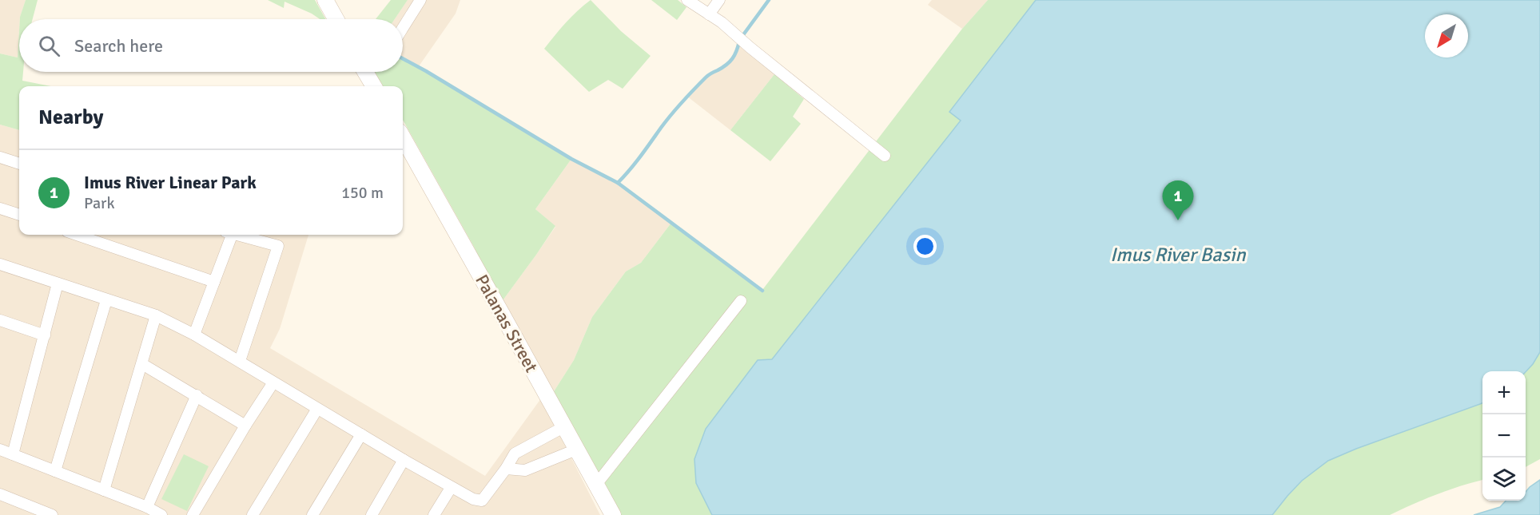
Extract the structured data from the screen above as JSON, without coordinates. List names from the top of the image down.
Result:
{
  "streets": {
    "main road": ["Palanas Street"]
  },
  "water": ["Imus River Basin"],
  "north": "bottom left",
  "page": {
    "search": "Search here",
    "heading": "Nearby",
    "list": [
      {
        "mark": "1",
        "name": "Imus River Linear Park",
        "note": "Park",
        "value": "150 m"
      }
    ],
    "pins": "1",
    "map_buttons": ["+", "−"]
  }
}
